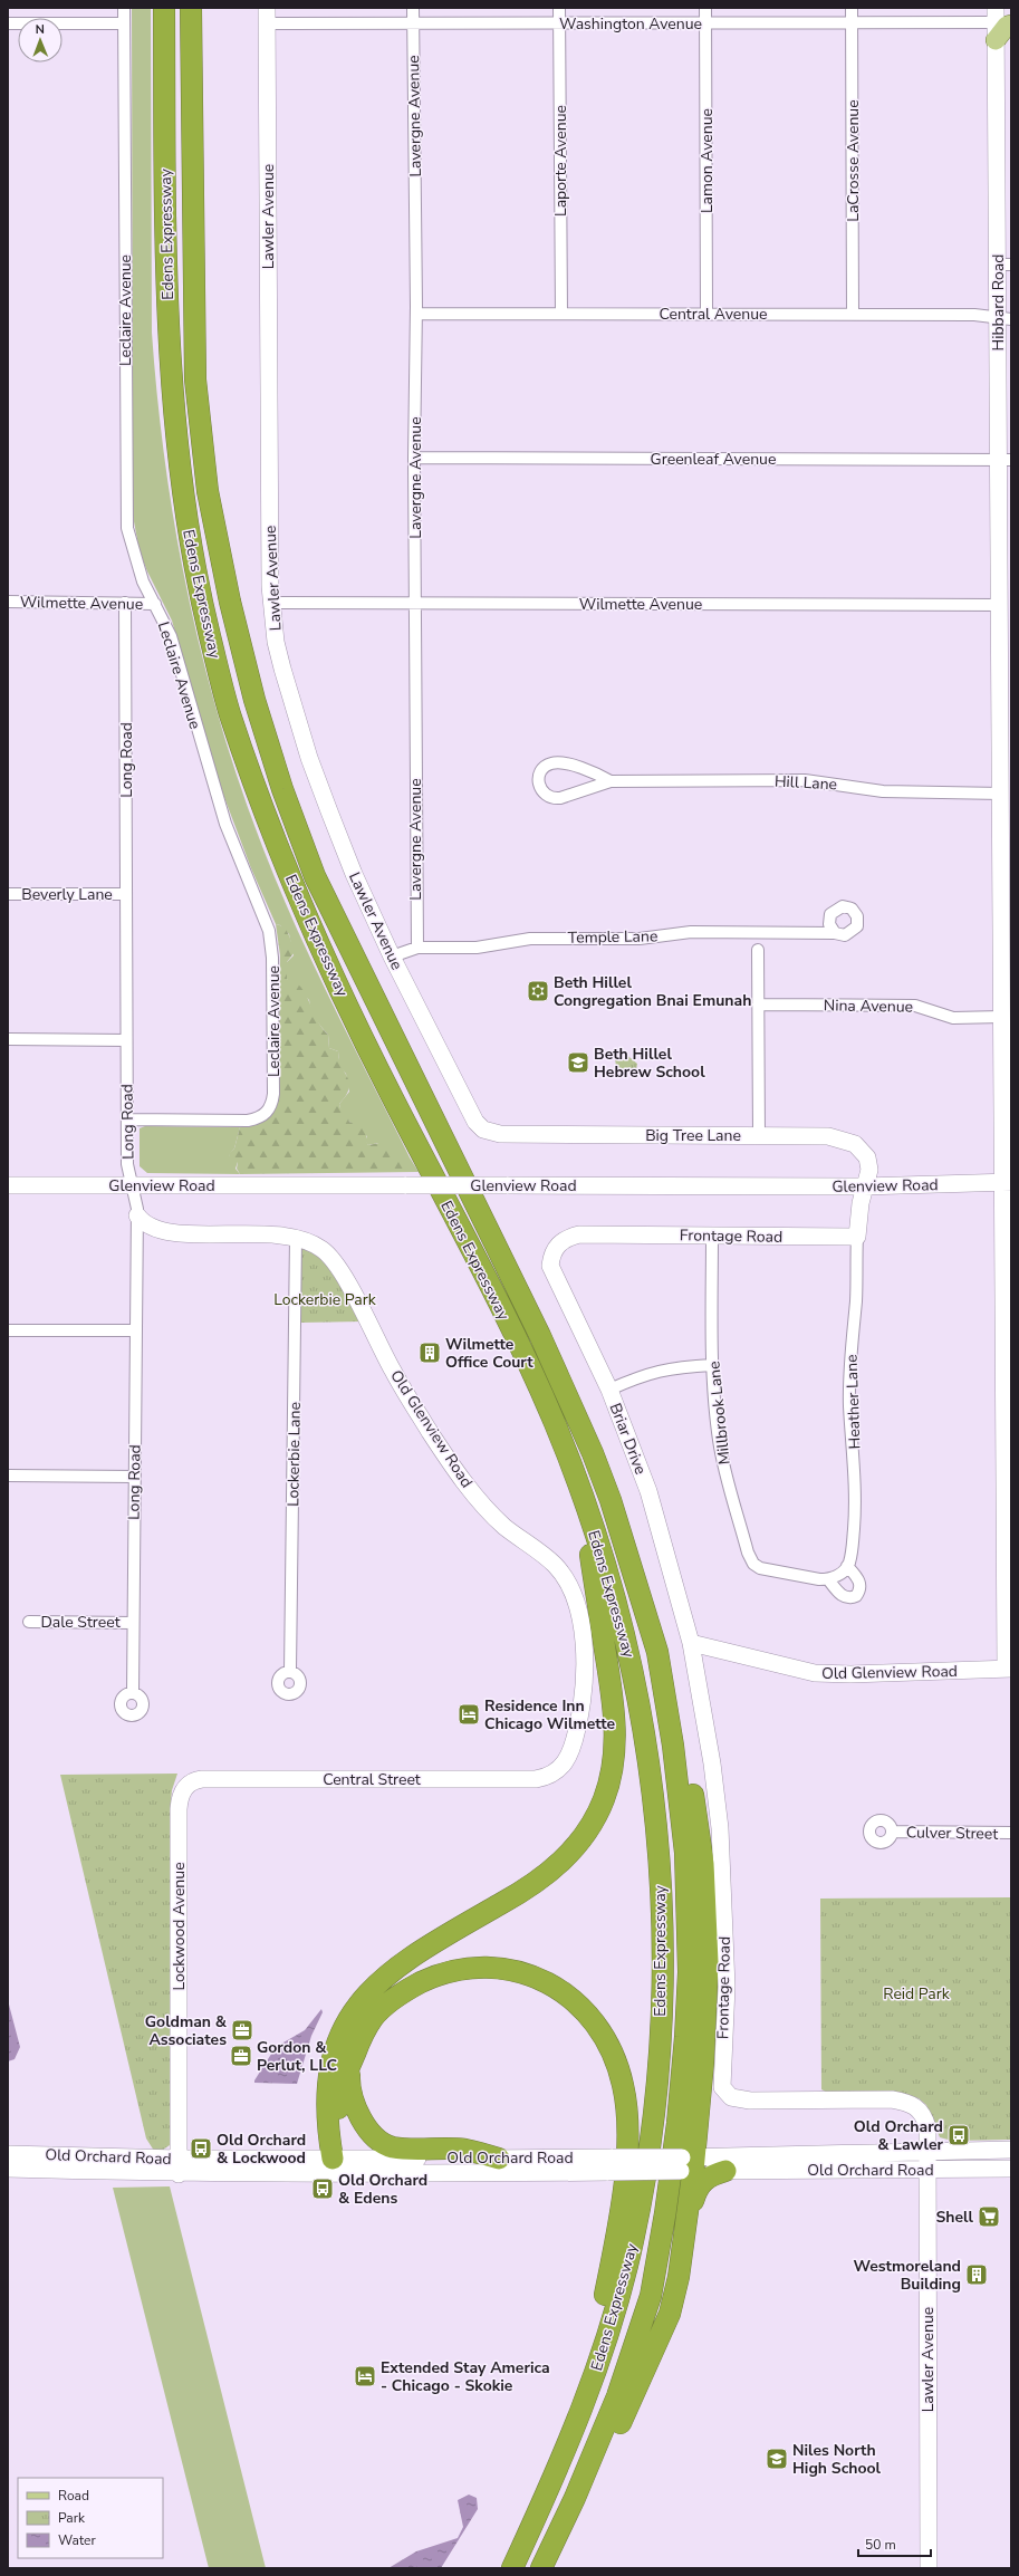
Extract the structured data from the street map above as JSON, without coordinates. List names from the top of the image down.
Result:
{
  "streets": {
    "highway": ["Edens Expressway"],
    "street": [
      "Washington Avenue",
      "Lavergne Avenue",
      "Laporte Avenue",
      "Lamon Avenue",
      "LaCrosse Avenue",
      "Lawler Avenue",
      "Hibbard Road",
      "Leclaire Avenue",
      "Central Avenue",
      "Greenleaf Avenue",
      "Wilmette Avenue",
      "Long Road",
      "Hill Lane",
      "Beverly Lane",
      "Temple Lane",
      "Nina Avenue",
      "Big Tree Lane",
      "Glenview Road",
      "Frontage Road",
      "Heather Lane",
      "Millbrook Lane",
      "Old Glenview Road",
      "Briar Drive",
      "Lockerbie Lane",
      "Dale Street",
      "Central Street",
      "Culver Street",
      "Lockwood Avenue",
      "Old Orchard Road"
    ]
  },
  "crossings": [
    ["Washington Avenue", "Lavergne Avenue"],
    ["Washington Avenue", "Laporte Avenue"],
    ["Washington Avenue", "Lamon Avenue"],
    ["Washington Avenue", "LaCrosse Avenue"],
    ["Washington Avenue", "Lawler Avenue"],
    ["Washington Avenue", "Hibbard Road"],
    ["Lavergne Avenue", "Central Avenue"],
    ["Lavergne Avenue", "Greenleaf Avenue"],
    ["Lavergne Avenue", "Wilmette Avenue"],
    ["Lavergne Avenue", "Temple Lane"],
    ["Laporte Avenue", "Central Avenue"],
    ["Lamon Avenue", "Central Avenue"],
    ["LaCrosse Avenue", "Central Avenue"],
    ["Lawler Avenue", "Wilmette Avenue"],
    ["Lawler Avenue", "Temple Lane"],
    ["Lawler Avenue", "Big Tree Lane"],
    ["Lawler Avenue", "Frontage Road"],
    ["Lawler Avenue", "Old Orchard Road"],
    ["Hibbard Road", "Central Avenue"],
    ["Hibbard Road", "Greenleaf Avenue"],
    ["Hibbard Road", "Wilmette Avenue"],
    ["Hibbard Road", "Hill Lane"],
    ["Hibbard Road", "Nina Avenue"],
    ["Hibbard Road", "Glenview Road"],
    ["Hibbard Road", "Old Glenview Road"],
    ["Leclaire Avenue", "Wilmette Avenue"],
    ["Leclaire Avenue", "Long Road"],
    ["Wilmette Avenue", "Long Road"],
    ["Long Road", "Beverly Lane"],
    ["Long Road", "Glenview Road"],
    ["Long Road", "Old Glenview Road"],
    ["Long Road", "Dale Street"],
    ["Big Tree Lane", "Glenview Road"],
    ["Frontage Road", "Heather Lane"],
    ["Frontage Road", "Millbrook Lane"],
    ["Frontage Road", "Old Glenview Road"],
    ["Frontage Road", "Briar Drive"],
    ["Frontage Road", "Old Orchard Road"],
    ["Old Glenview Road", "Briar Drive"],
    ["Old Glenview Road", "Lockerbie Lane"],
    ["Old Glenview Road", "Central Street"],
    ["Central Street", "Lockwood Avenue"],
    ["Lockwood Avenue", "Old Orchard Road"]
  ],
  "parks": ["Lockerbie Park", "Reid Park"],
  "places": {
    "synagogue": ["Beth Hillel Congregation Bnai Emunah"],
    "school or university": ["Beth Hillel Hebrew School", "Niles North High School"],
    "building": ["Wilmette Office Court", "Westmoreland Building"],
    "hotel": ["Residence Inn Chicago Wilmette", "Extended Stay America - Chicago - Skokie"],
    "office": ["Goldman & Associates", "Gordon & Perlut, LLC"],
    "bus stop": ["Old Orchard & Lawler", "Old Orchard & Lockwood", "Old Orchard & Edens"],
    "supermarket": ["Shell"]
  },
  "legend": ["Road", "Park", "Water"],
  "scale_bar": "50 m",
  "north": "top"
}
